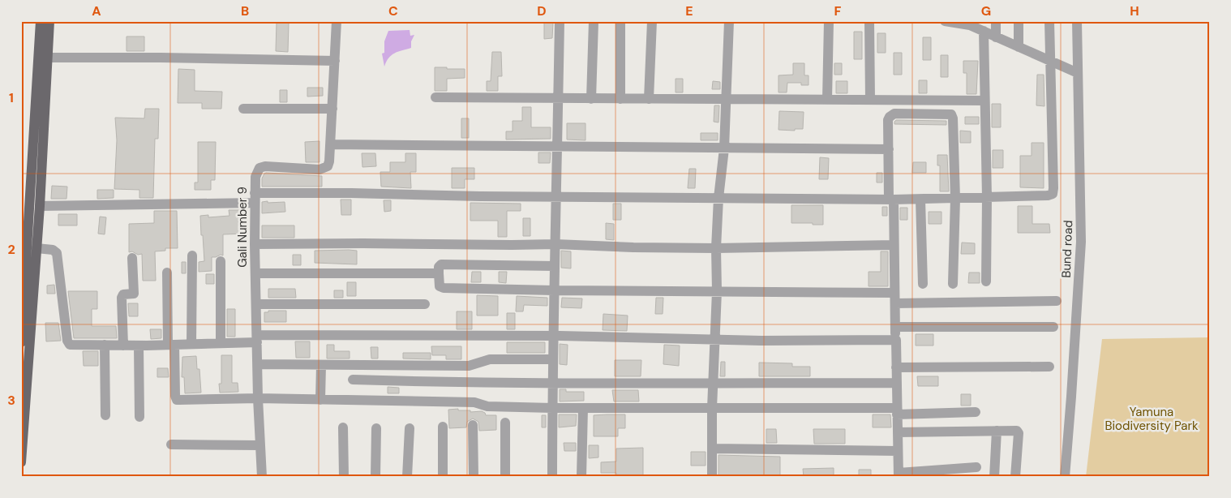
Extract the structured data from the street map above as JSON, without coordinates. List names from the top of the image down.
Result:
{
  "streets": {
    "street": ["Gali Number 9", "Bund road"]
  },
  "parks": ["Yamuna Biodiversity Park"],
  "grid": {
    "columns": [
      "A",
      "B",
      "C",
      "D",
      "E",
      "F",
      "G",
      "H"
    ],
    "rows": ["1", "2", "3"]
  }
}
